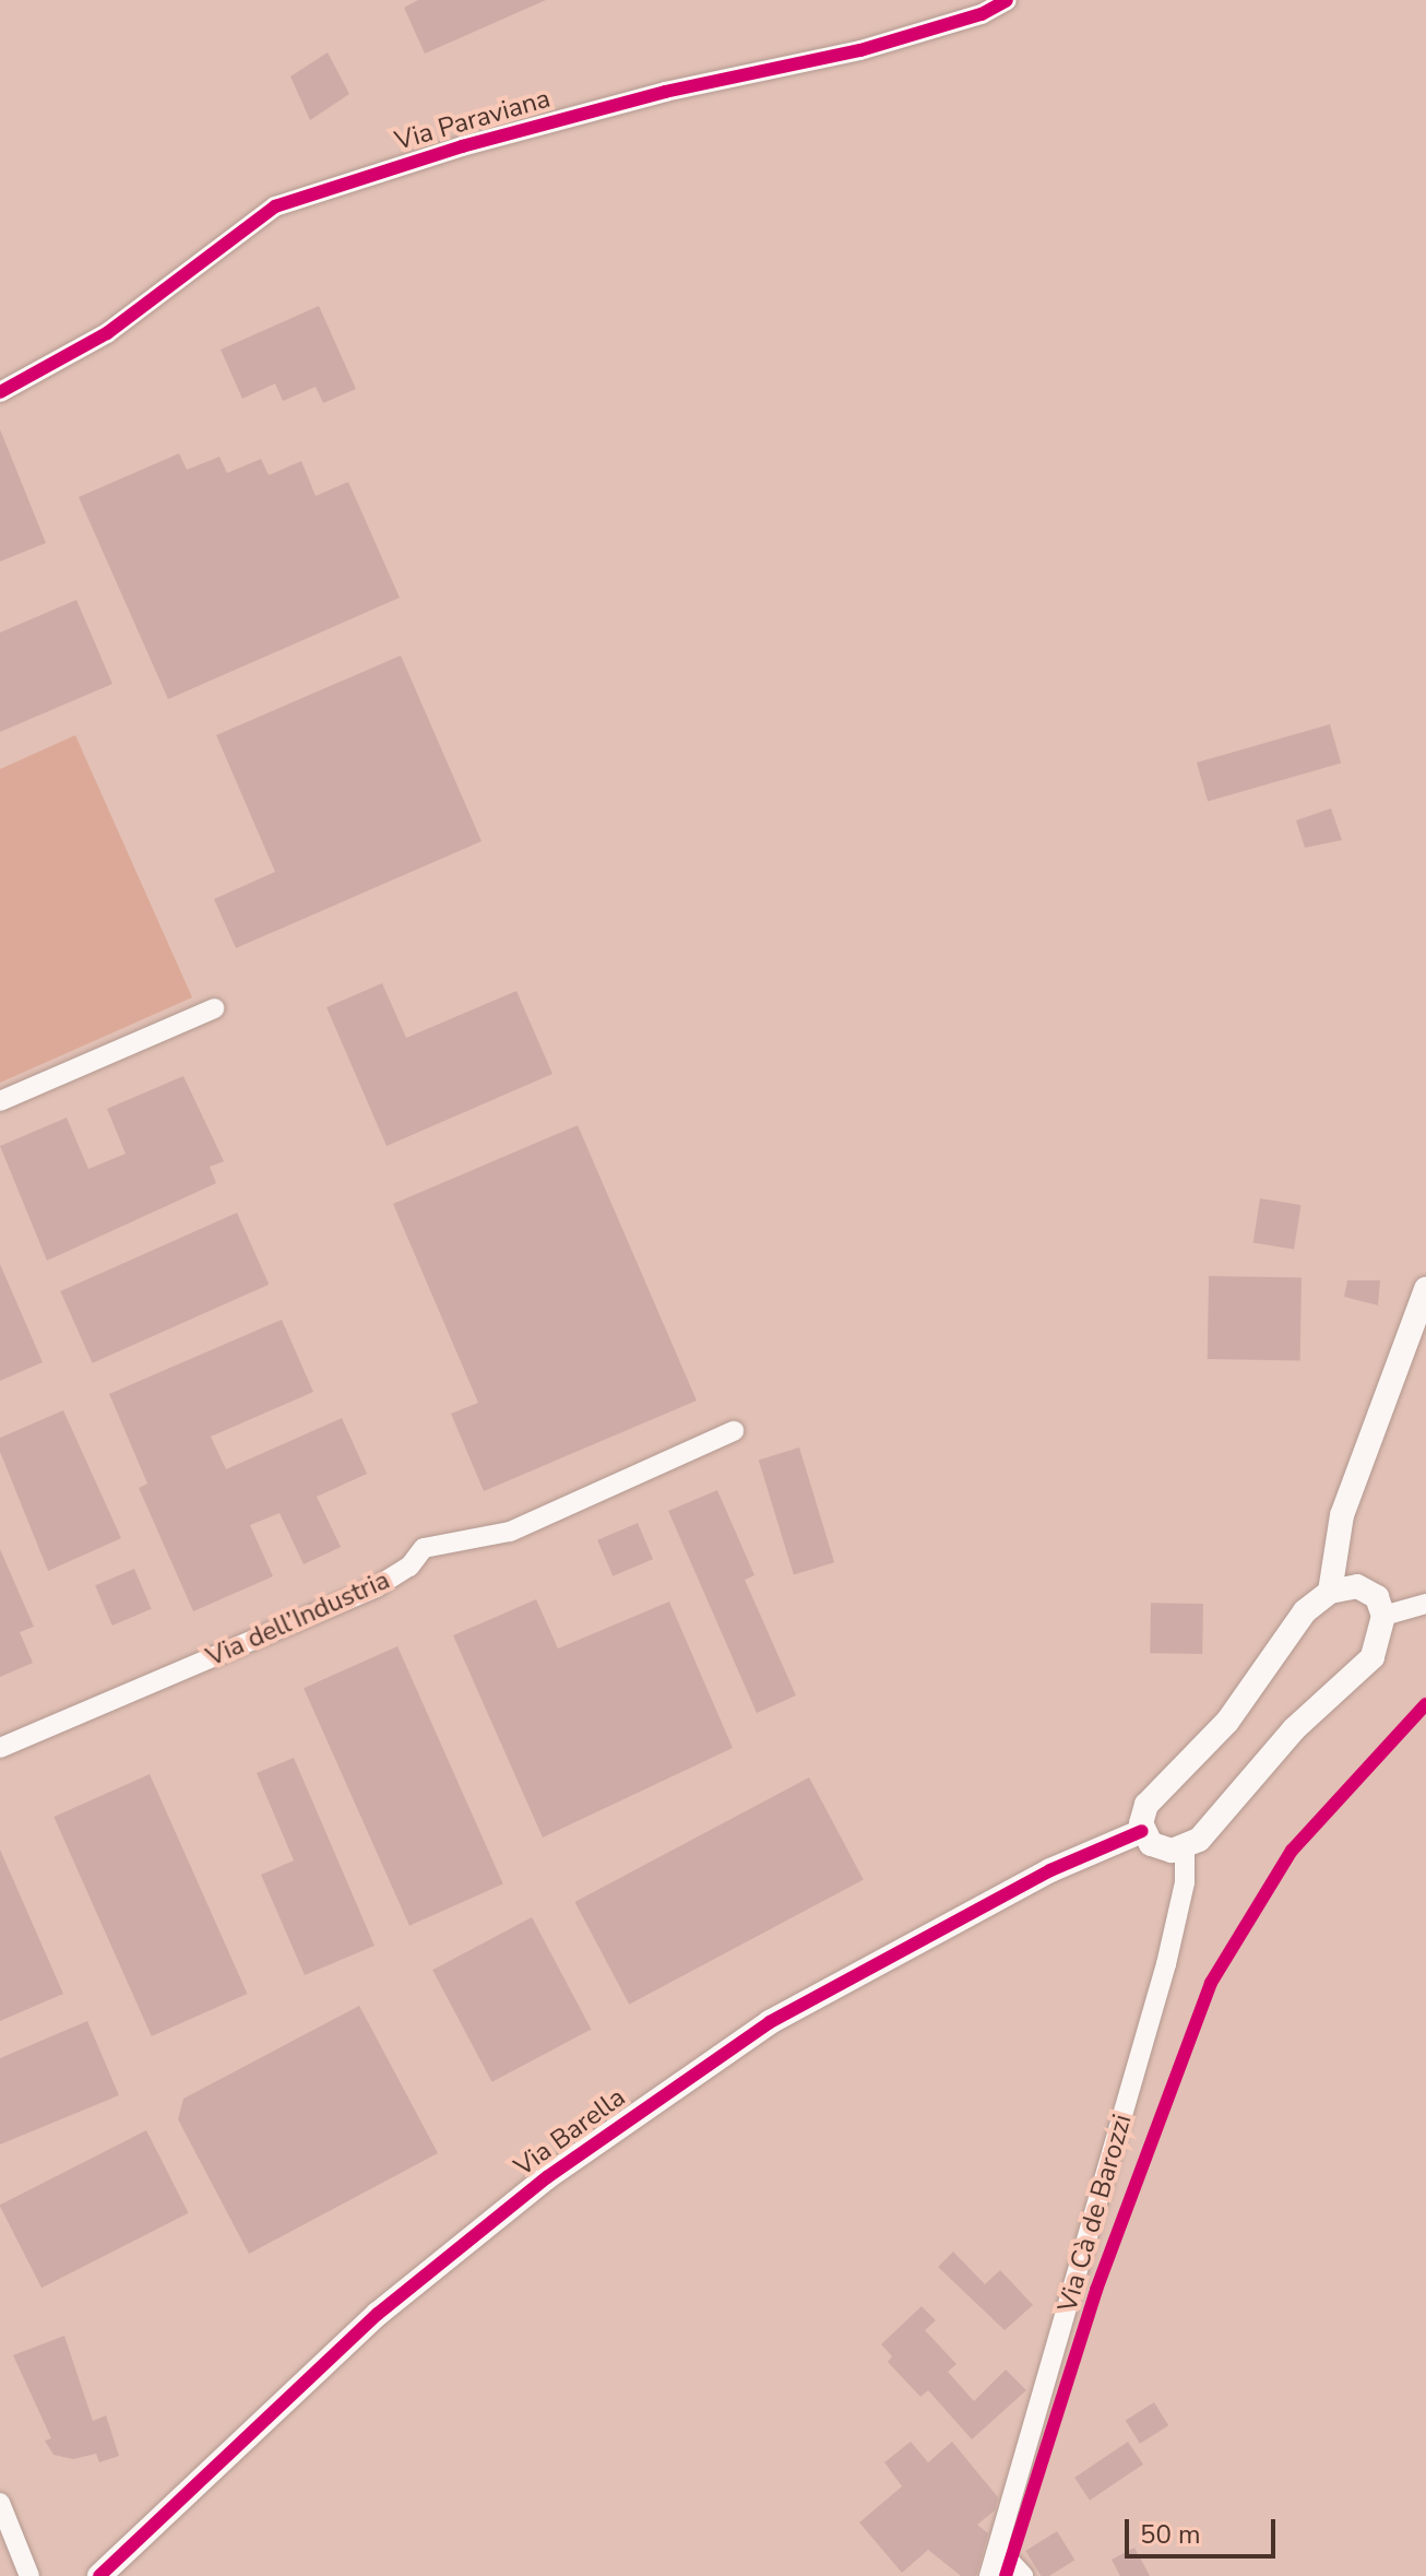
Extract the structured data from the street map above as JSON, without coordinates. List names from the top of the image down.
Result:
{
  "streets": {
    "street": [
      "Via Paraviana",
      "Via dell’Industria",
      "Via Barella",
      "Via Cà de Barozzi"
    ]
  },
  "scale_bar": "50 m"
}
